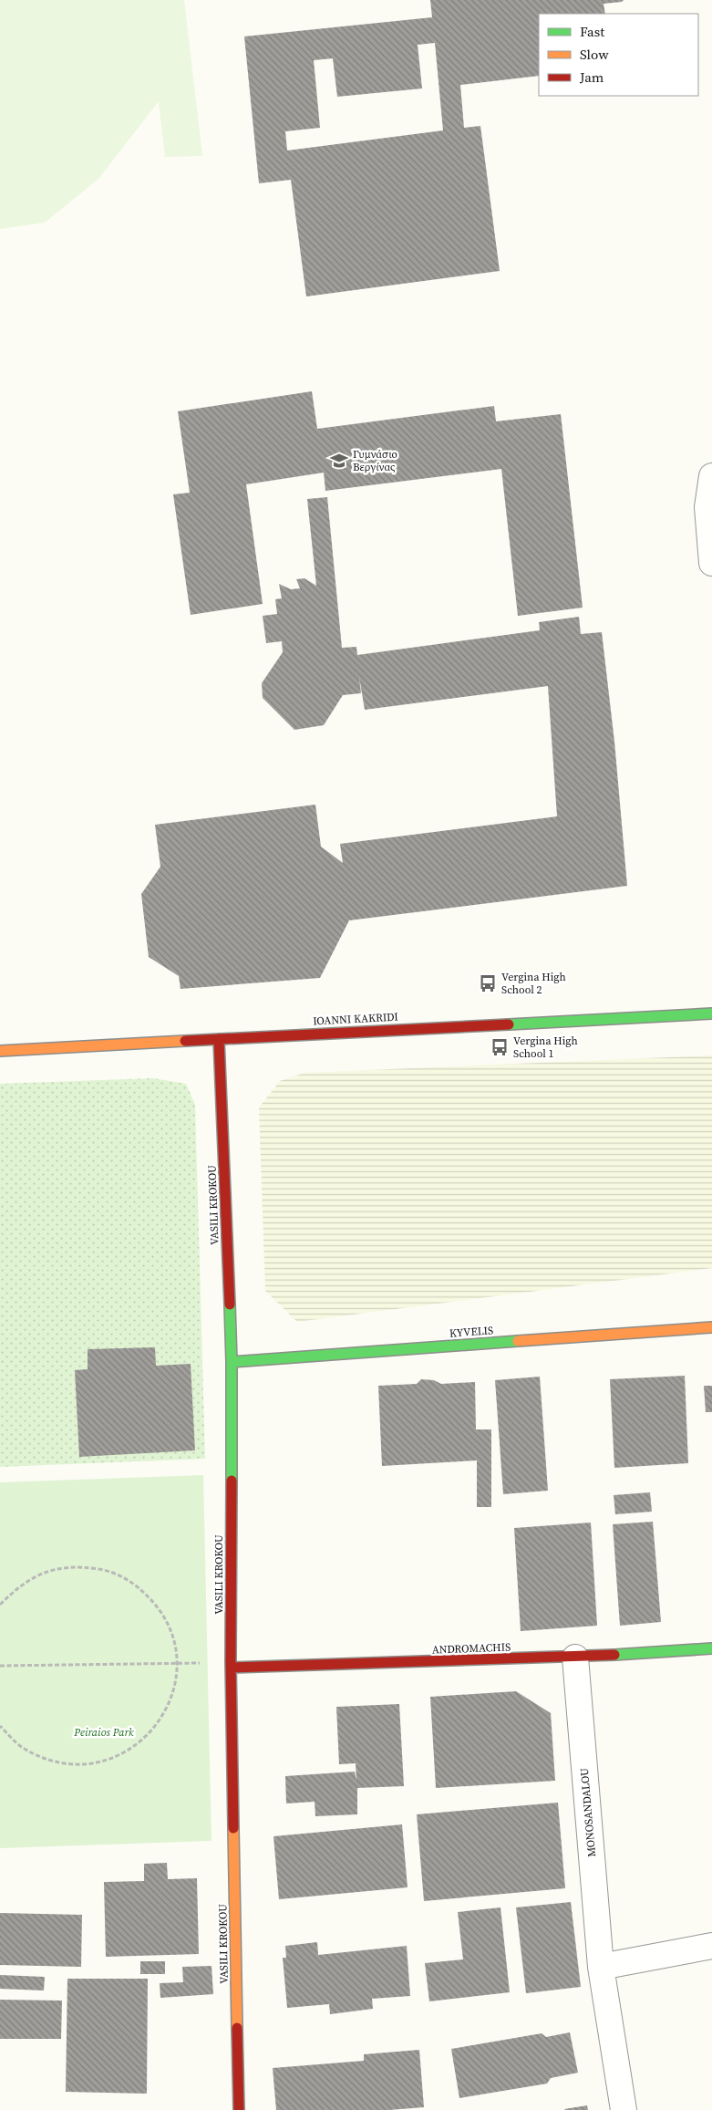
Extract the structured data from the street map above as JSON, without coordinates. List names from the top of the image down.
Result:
{
  "streets": {
    "street": [
      "IOANNI KAKRIDI",
      "VASILI KROKOU",
      "KYVELIS",
      "ANDROMACHIS",
      "MONOSANDALOU"
    ]
  },
  "crossings": [
    ["IOANNI KAKRIDI", "VASILI KROKOU"],
    ["VASILI KROKOU", "KYVELIS"],
    ["VASILI KROKOU", "ANDROMACHIS"],
    ["ANDROMACHIS", "MONOSANDALOU"]
  ],
  "parks": ["Peiraios Park"],
  "places": {
    "school or university": ["Γυμνάσιο Βεργίνας"],
    "bus stop": ["Vergina High School 2", "Vergina High School 1"]
  },
  "legend": ["Fast", "Slow", "Jam"]
}
